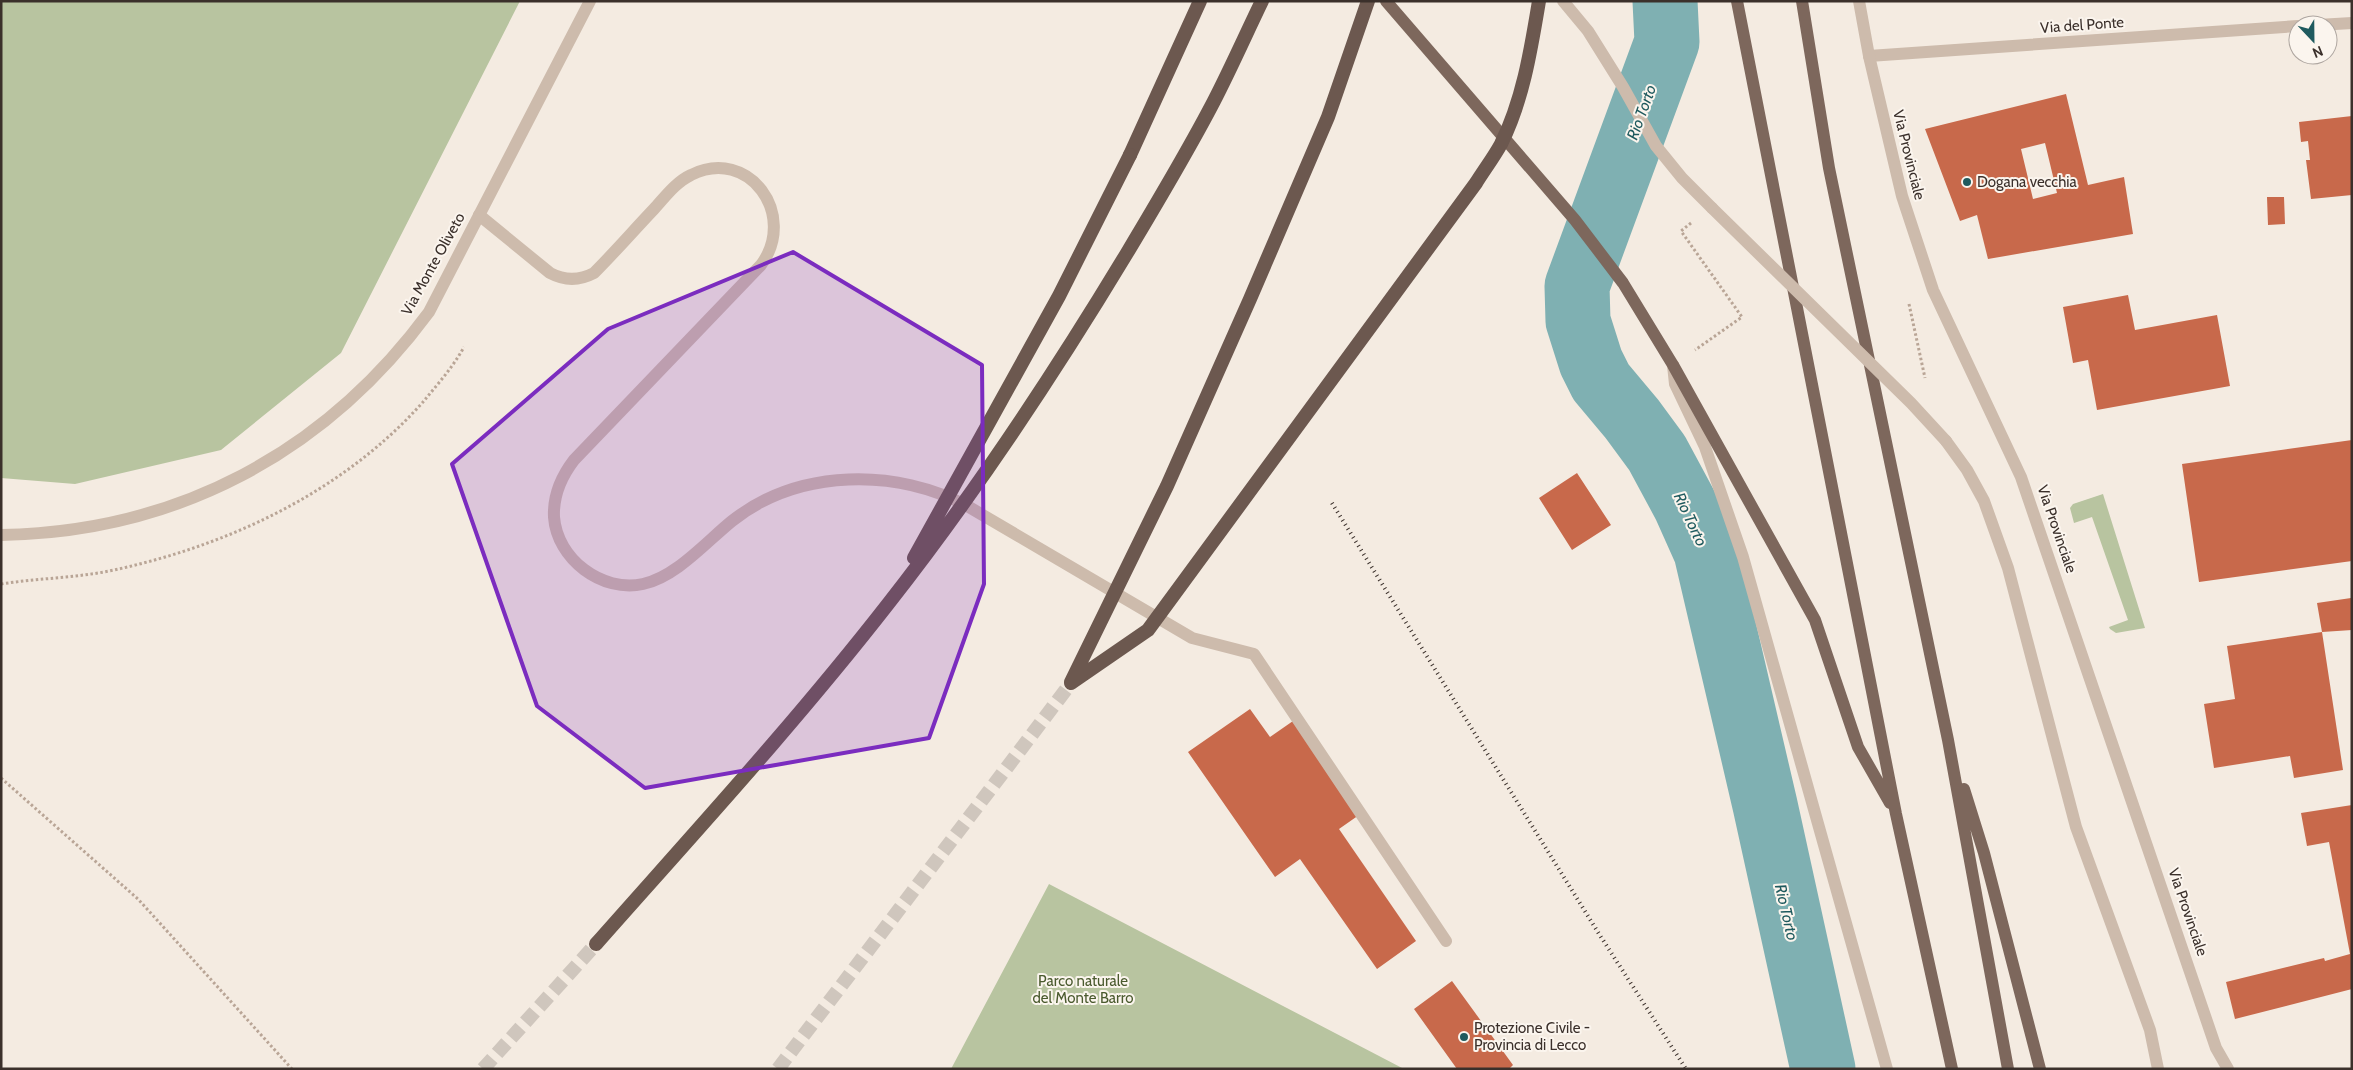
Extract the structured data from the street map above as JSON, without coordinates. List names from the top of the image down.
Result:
{
  "streets": {
    "street": ["Via del Ponte", "Via Provinciale", "Via Monte Oliveto"]
  },
  "crossings": [
    ["Via del Ponte", "Via Provinciale"]
  ],
  "water": ["Rio Torto"],
  "parks": ["Parco naturale del Monte Barro"],
  "places": ["Dogana vecchia", "Protezione Civile - Provincia di Lecco"],
  "north": "bottom"
}
